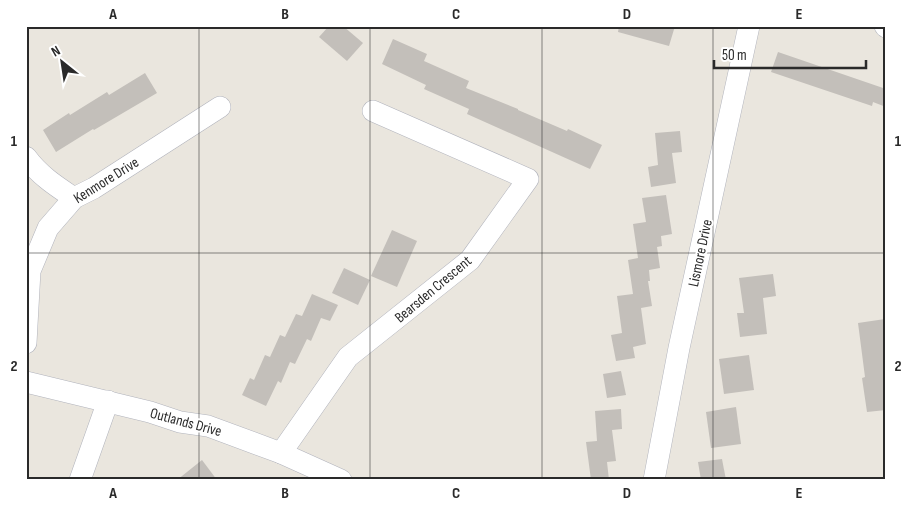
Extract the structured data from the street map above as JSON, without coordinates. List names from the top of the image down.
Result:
{
  "streets": {
    "street": [
      "Kenmore Drive",
      "Lismore Drive",
      "Bearsden Crescent",
      "Outlands Drive"
    ]
  },
  "crossings": [
    ["Bearsden Crescent", "Outlands Drive"]
  ],
  "scale_bar": "50 m",
  "north": "top left",
  "grid": {
    "columns": [
      "A",
      "B",
      "C",
      "D",
      "E"
    ],
    "rows": ["1", "2"]
  }
}
